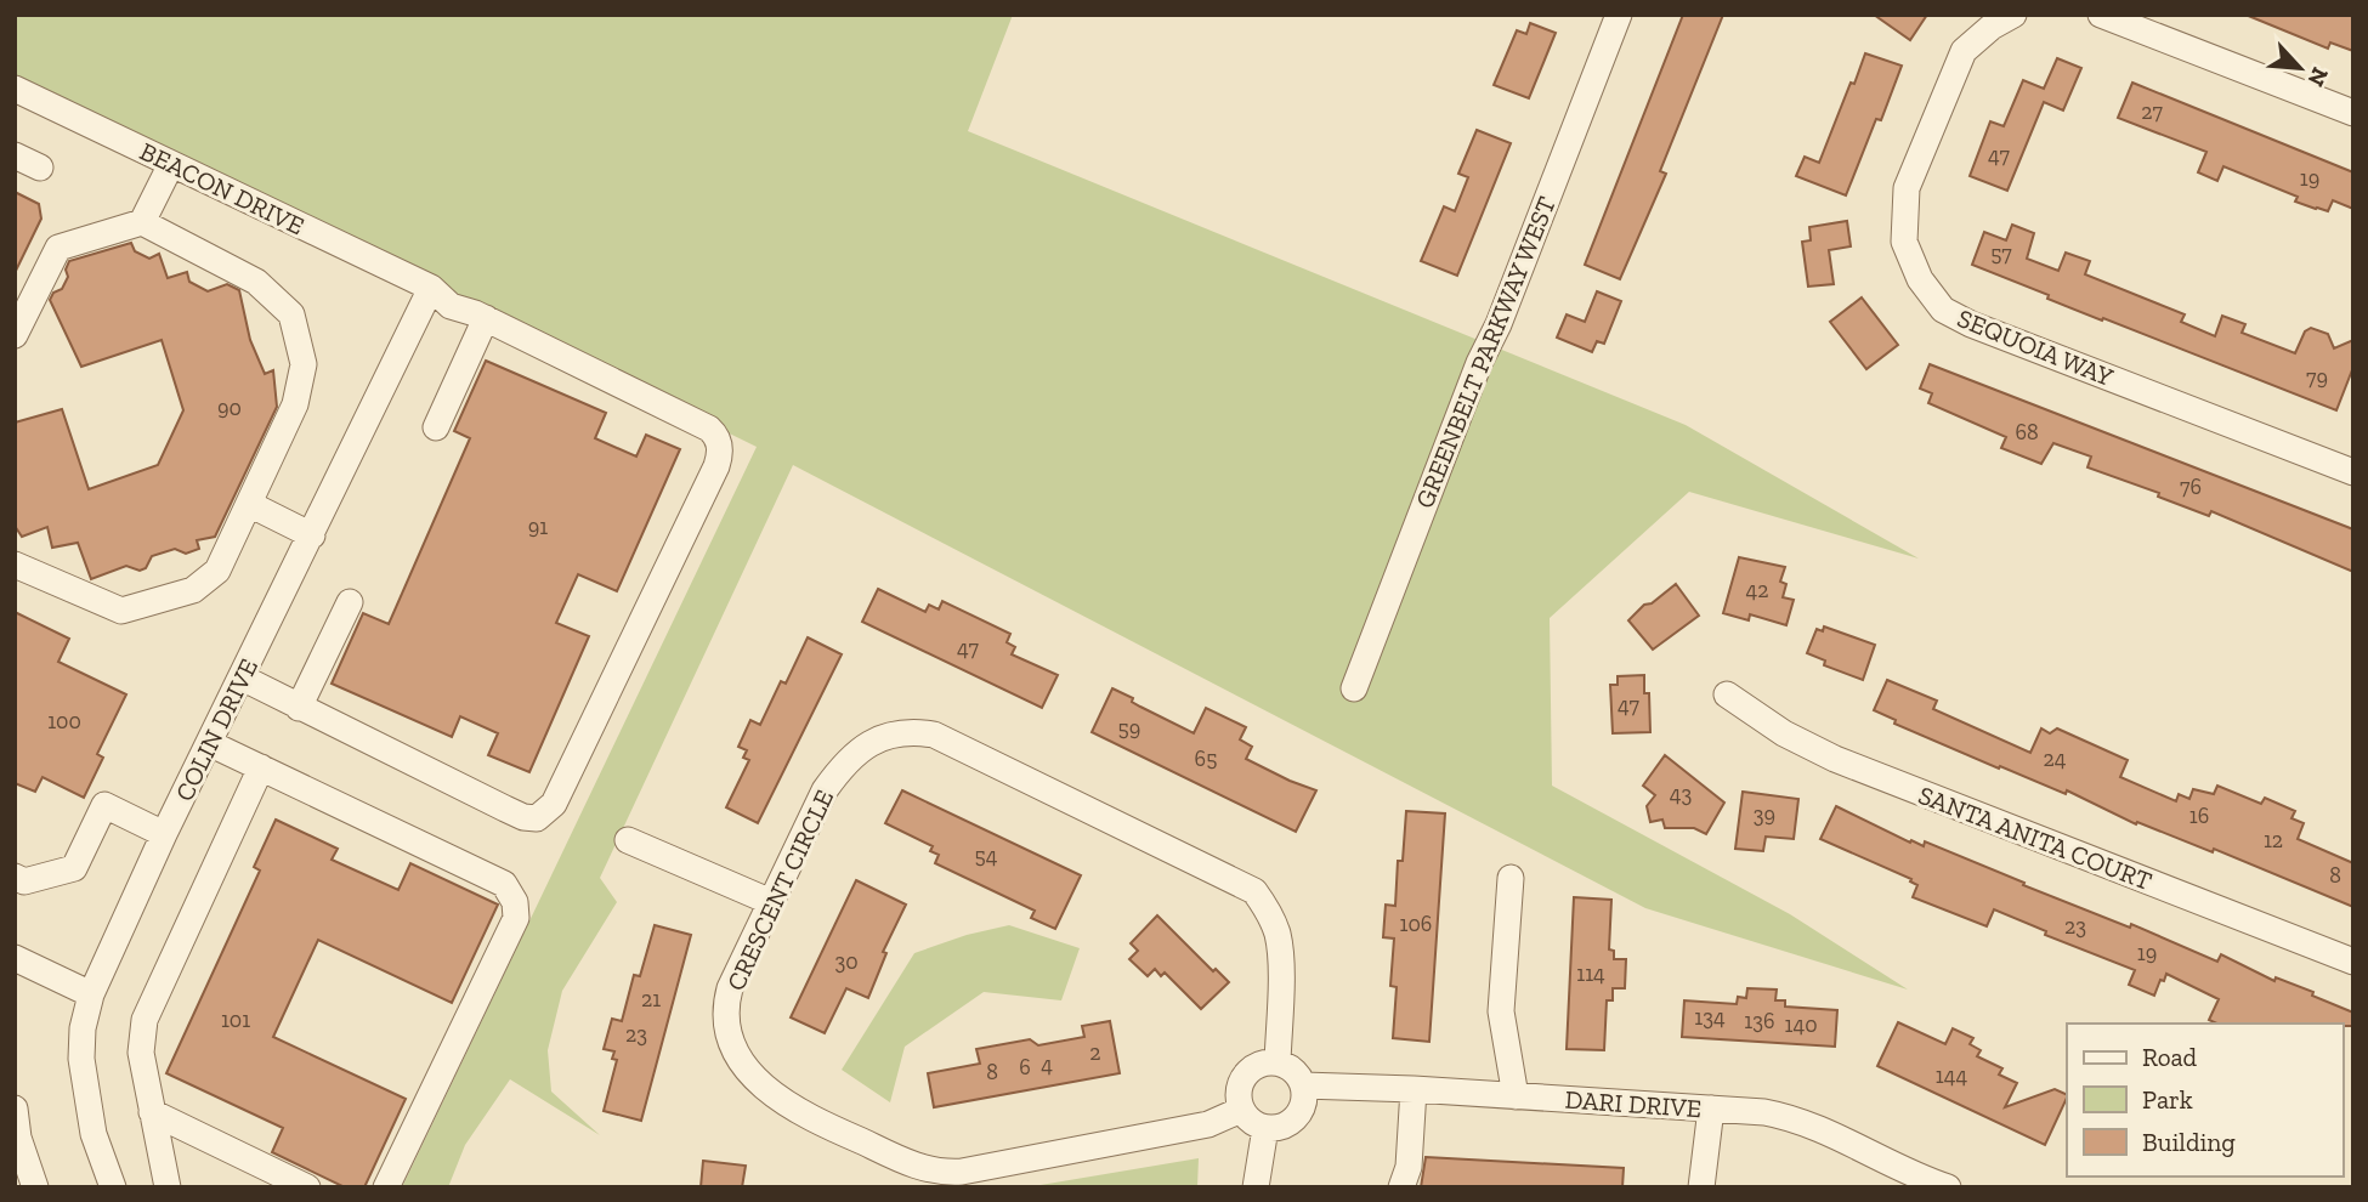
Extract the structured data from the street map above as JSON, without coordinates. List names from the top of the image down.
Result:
{
  "streets": {
    "street": [
      "BEACON DRIVE",
      "SEQUOIA WAY",
      "GREENBELT PARKWAY WEST",
      "COLIN DRIVE",
      "SANTA ANITA COURT",
      "CRESCENT CIRCLE",
      "DARI DRIVE"
    ]
  },
  "crossings": [
    ["BEACON DRIVE", "COLIN DRIVE"],
    ["CRESCENT CIRCLE", "DARI DRIVE"]
  ],
  "house_numbers": [
    "27",
    "47",
    "19",
    "57",
    "79",
    "90",
    "68",
    "76",
    "91",
    "42",
    "47",
    "47",
    "100",
    "59",
    "65",
    "24",
    "43",
    "39",
    "16",
    "12",
    "54",
    "8",
    "106",
    "23",
    "19",
    "30",
    "114",
    "21",
    "134",
    "101",
    "136",
    "140",
    "23",
    "2",
    "4",
    "6",
    "8",
    "144"
  ],
  "legend": ["Road", "Park", "Building"],
  "north": "bottom right"
}
